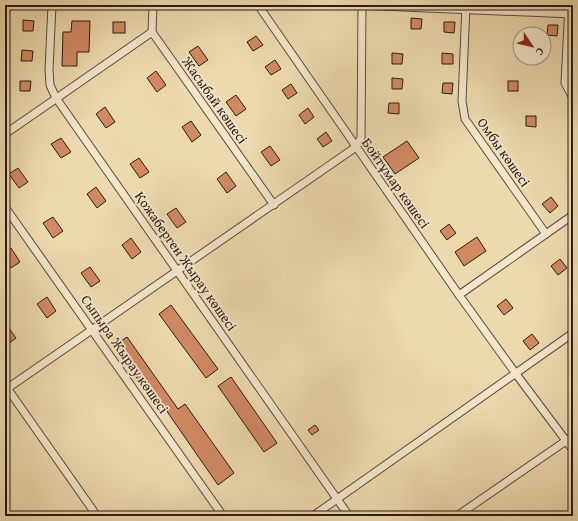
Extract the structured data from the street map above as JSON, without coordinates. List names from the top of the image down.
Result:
{
  "streets": {
    "street": [
      "Жасыбай көшесі",
      "Омбы көшесі",
      "Бойтұмар көшесі",
      "Қожаберген Жырау көшесі",
      "Сыпыра Жырау көшесі"
    ]
  },
  "north": "bottom right"
}
